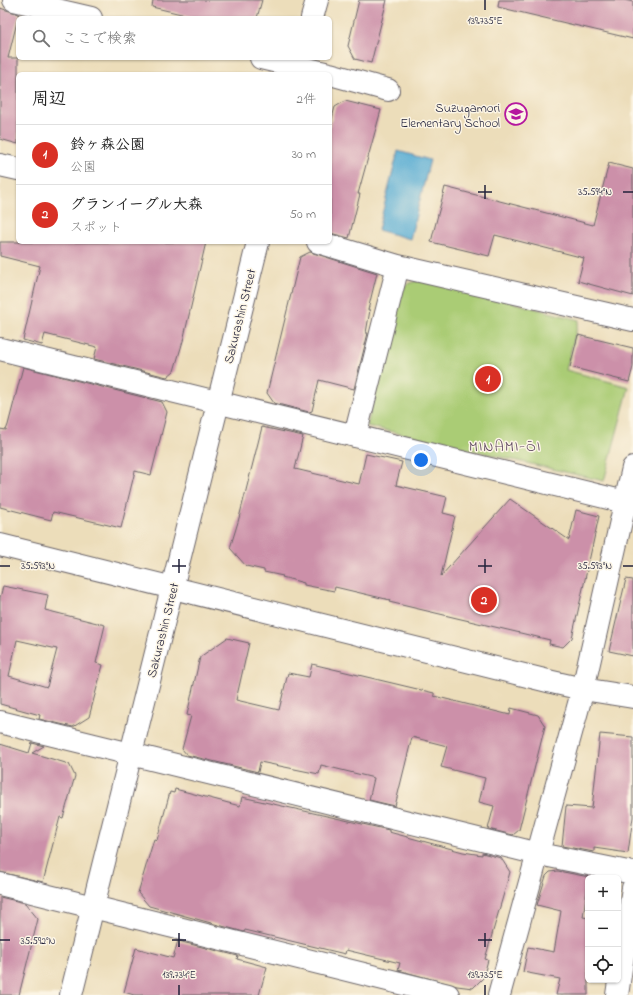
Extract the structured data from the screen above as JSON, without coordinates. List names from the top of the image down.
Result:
{
  "streets": {
    "street": ["Sakurashin Street"]
  },
  "districts": ["MINAMI-ŌI"],
  "places": {
    "school or university": ["Suzugamori Elementary School"]
  },
  "page": {
    "search": "ここで検索",
    "heading": ["周辺", "2件"],
    "list": [
      {
        "mark": "1",
        "name": "鈴ヶ森公園",
        "note": "公園",
        "value": "30 m"
      },
      {
        "mark": "2",
        "name": "グランイーグル大森",
        "note": "スポット",
        "value": "50 m"
      }
    ],
    "pins": ["1", "2"],
    "map_buttons": ["+", "−"]
  },
  "coordinates": [
    "139.735°E",
    "35.594°N",
    "35.593°N",
    "35.592°N",
    "139.734°E"
  ]
}
